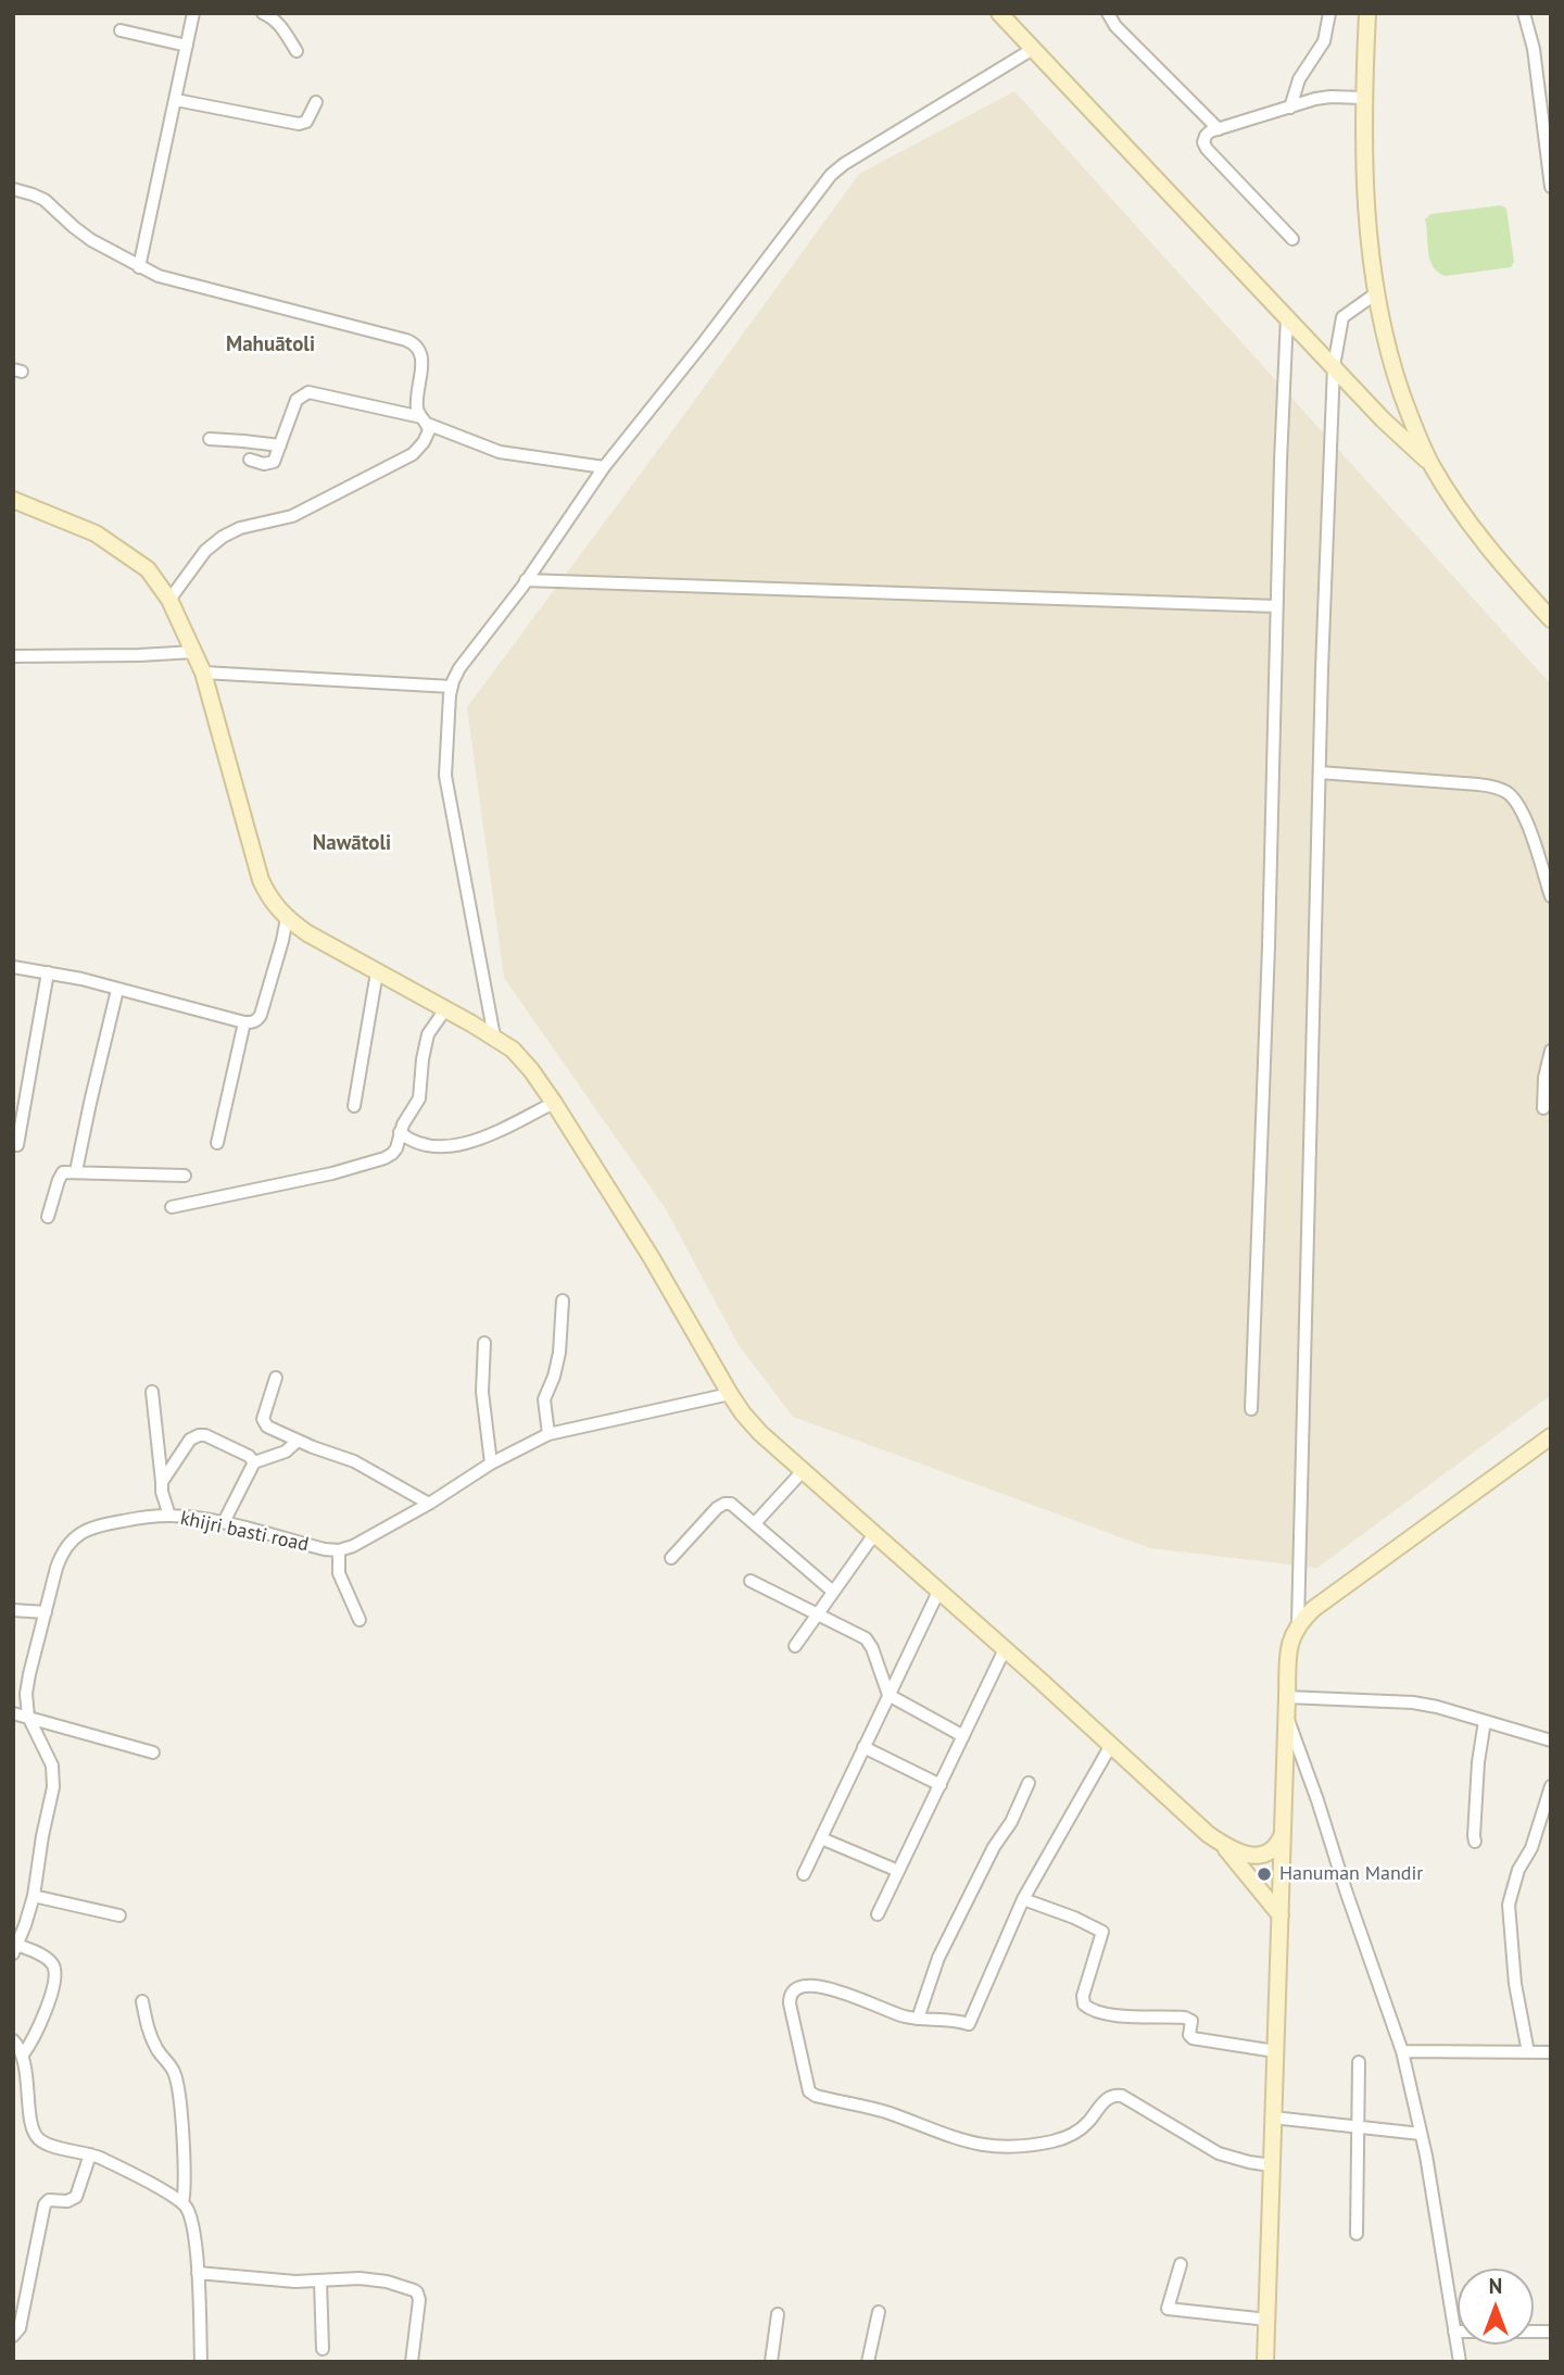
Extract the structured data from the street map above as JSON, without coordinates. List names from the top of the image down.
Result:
{
  "streets": {
    "street": ["khijri basti road"]
  },
  "districts": ["Mahuātoli", "Nawātoli"],
  "places": ["Hanuman Mandir"],
  "north": "top"
}
